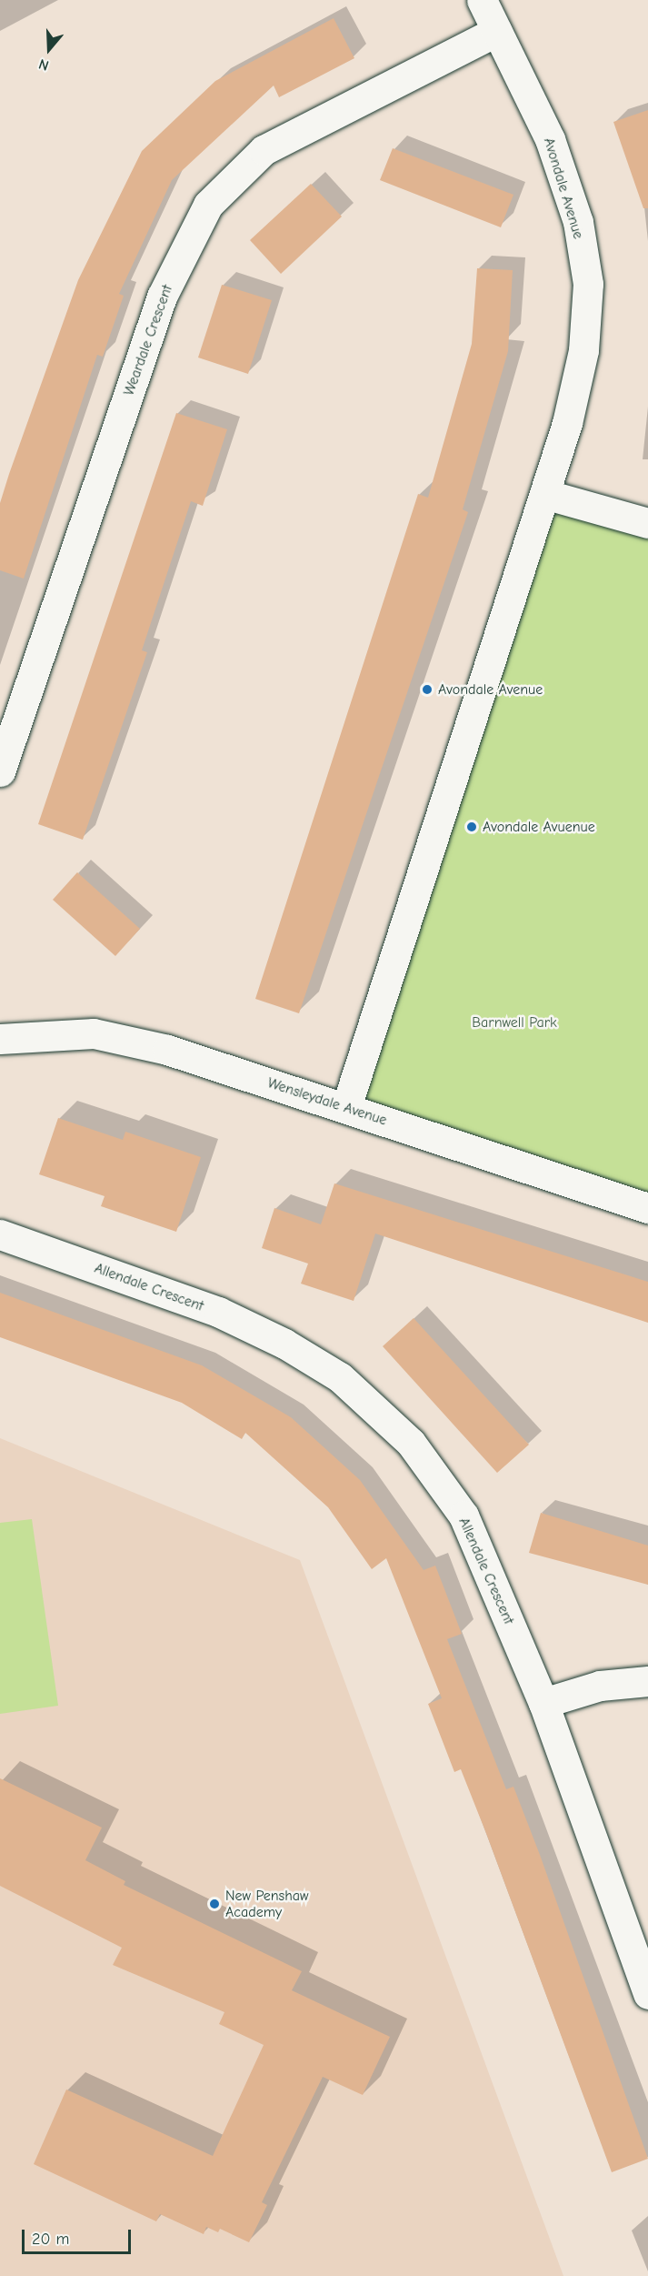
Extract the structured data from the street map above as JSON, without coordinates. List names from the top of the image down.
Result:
{
  "streets": {
    "street": [
      "Avondale Avenue",
      "Weardale Crescent",
      "Wensleydale Avenue",
      "Allendale Crescent"
    ]
  },
  "crossings": [
    ["Avondale Avenue", "Weardale Crescent"],
    ["Avondale Avenue", "Wensleydale Avenue"]
  ],
  "parks": ["Barnwell Park"],
  "places": ["Avondale Avenue", "Avondale Avuenue", "New Penshaw Academy"],
  "scale_bar": "20 m",
  "north": "bottom"
}
